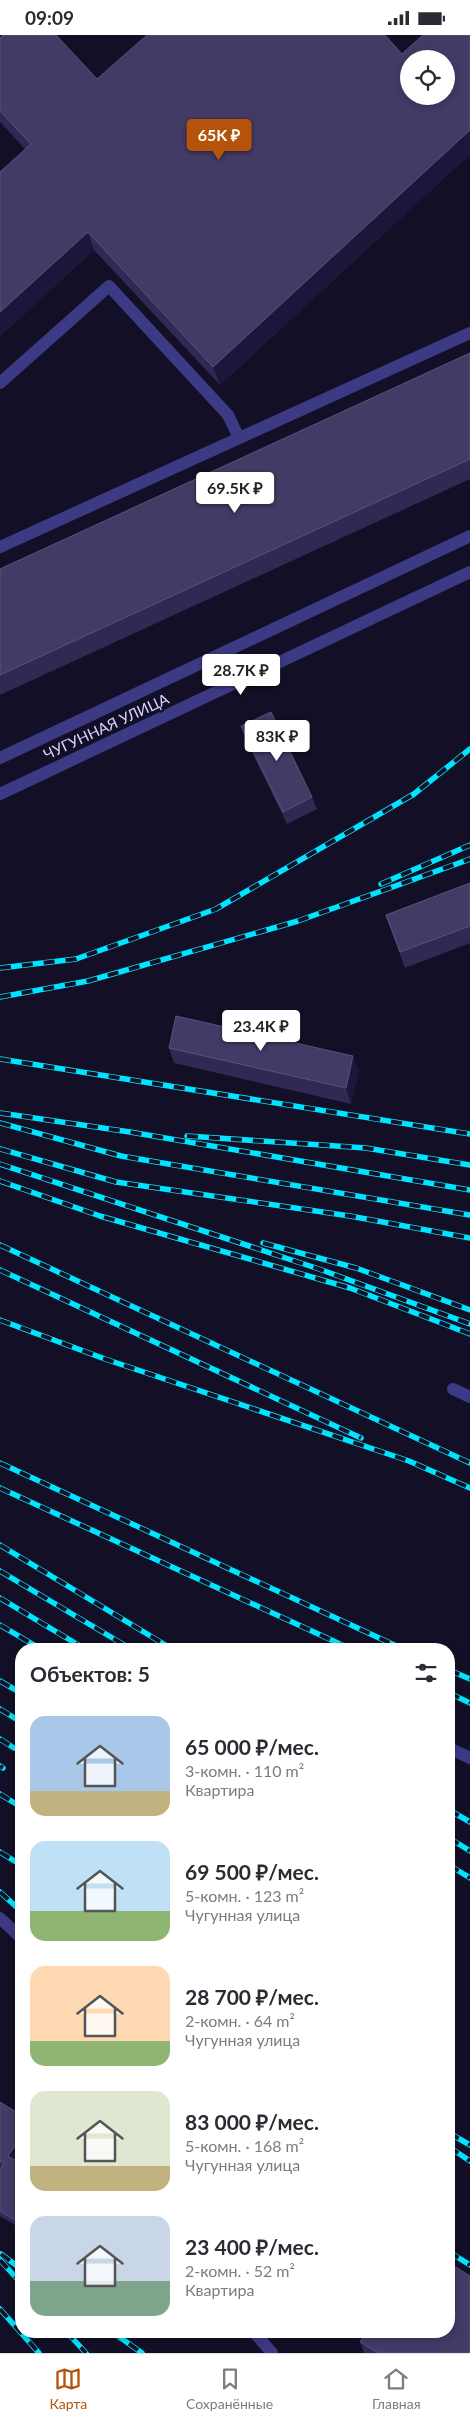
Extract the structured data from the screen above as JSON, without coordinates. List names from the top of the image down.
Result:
{
  "streets": {
    "street": ["ЧУГУННАЯ УЛИЦА"]
  },
  "page": {
    "status": "09:09",
    "price": [
      "65K ₽",
      "69.5K ₽",
      "28.7K ₽",
      "83K ₽",
      "23.4K ₽"
    ],
    "heading": "Объектов: 5",
    "list": [
      {
        "name": "65 000 ₽/мес.",
        "note": "3-комн. · 110 m² · Квартира"
      },
      {
        "name": "69 500 ₽/мес.",
        "note": "5-комн. · 123 m² · Чугунная улица"
      },
      {
        "name": "28 700 ₽/мес.",
        "note": "2-комн. · 64 m² · Чугунная улица"
      },
      {
        "name": "83 000 ₽/мес.",
        "note": "5-комн. · 168 m² · Чугунная улица"
      },
      {
        "name": "23 400 ₽/мес.",
        "note": "2-комн. · 52 m² · Квартира"
      }
    ],
    "tabs": ["Карта", "Сохранённые", "Главная"]
  }
}
